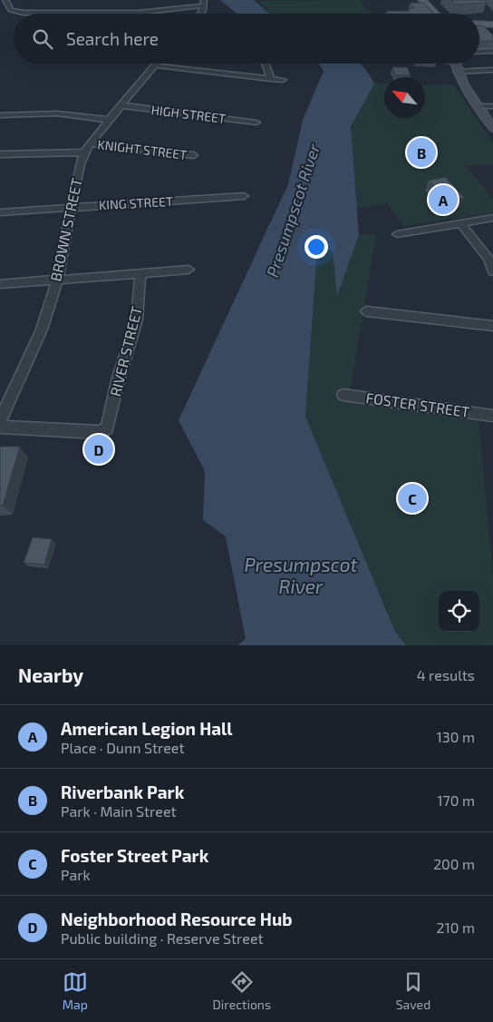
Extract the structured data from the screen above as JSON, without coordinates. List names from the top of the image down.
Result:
{
  "streets": {
    "street": [
      "HIGH STREET",
      "KNIGHT STREET",
      "KING STREET",
      "BROWN STREET",
      "RIVER STREET",
      "FOSTER STREET"
    ]
  },
  "crossings": [
    ["HIGH STREET", "BROWN STREET"],
    ["KNIGHT STREET", "BROWN STREET"],
    ["KING STREET", "BROWN STREET"]
  ],
  "water": ["Presumpscot River"],
  "north": "top left",
  "page": {
    "search": "Search here",
    "pins": [
      "B",
      "A",
      "D",
      "C"
    ],
    "heading": ["Nearby", "4 results"],
    "list": [
      {
        "mark": "A",
        "name": "American Legion Hall",
        "note": "Place · Dunn Street",
        "value": "130 m"
      },
      {
        "mark": "B",
        "name": "Riverbank Park",
        "note": "Park · Main Street",
        "value": "170 m"
      },
      {
        "mark": "C",
        "name": "Foster Street Park",
        "note": "Park",
        "value": "200 m"
      },
      {
        "mark": "D",
        "name": "Neighborhood Resource Hub",
        "note": "Public building · Reserve Street",
        "value": "210 m"
      }
    ],
    "nav": ["Map", "Directions", "Saved"]
  }
}
